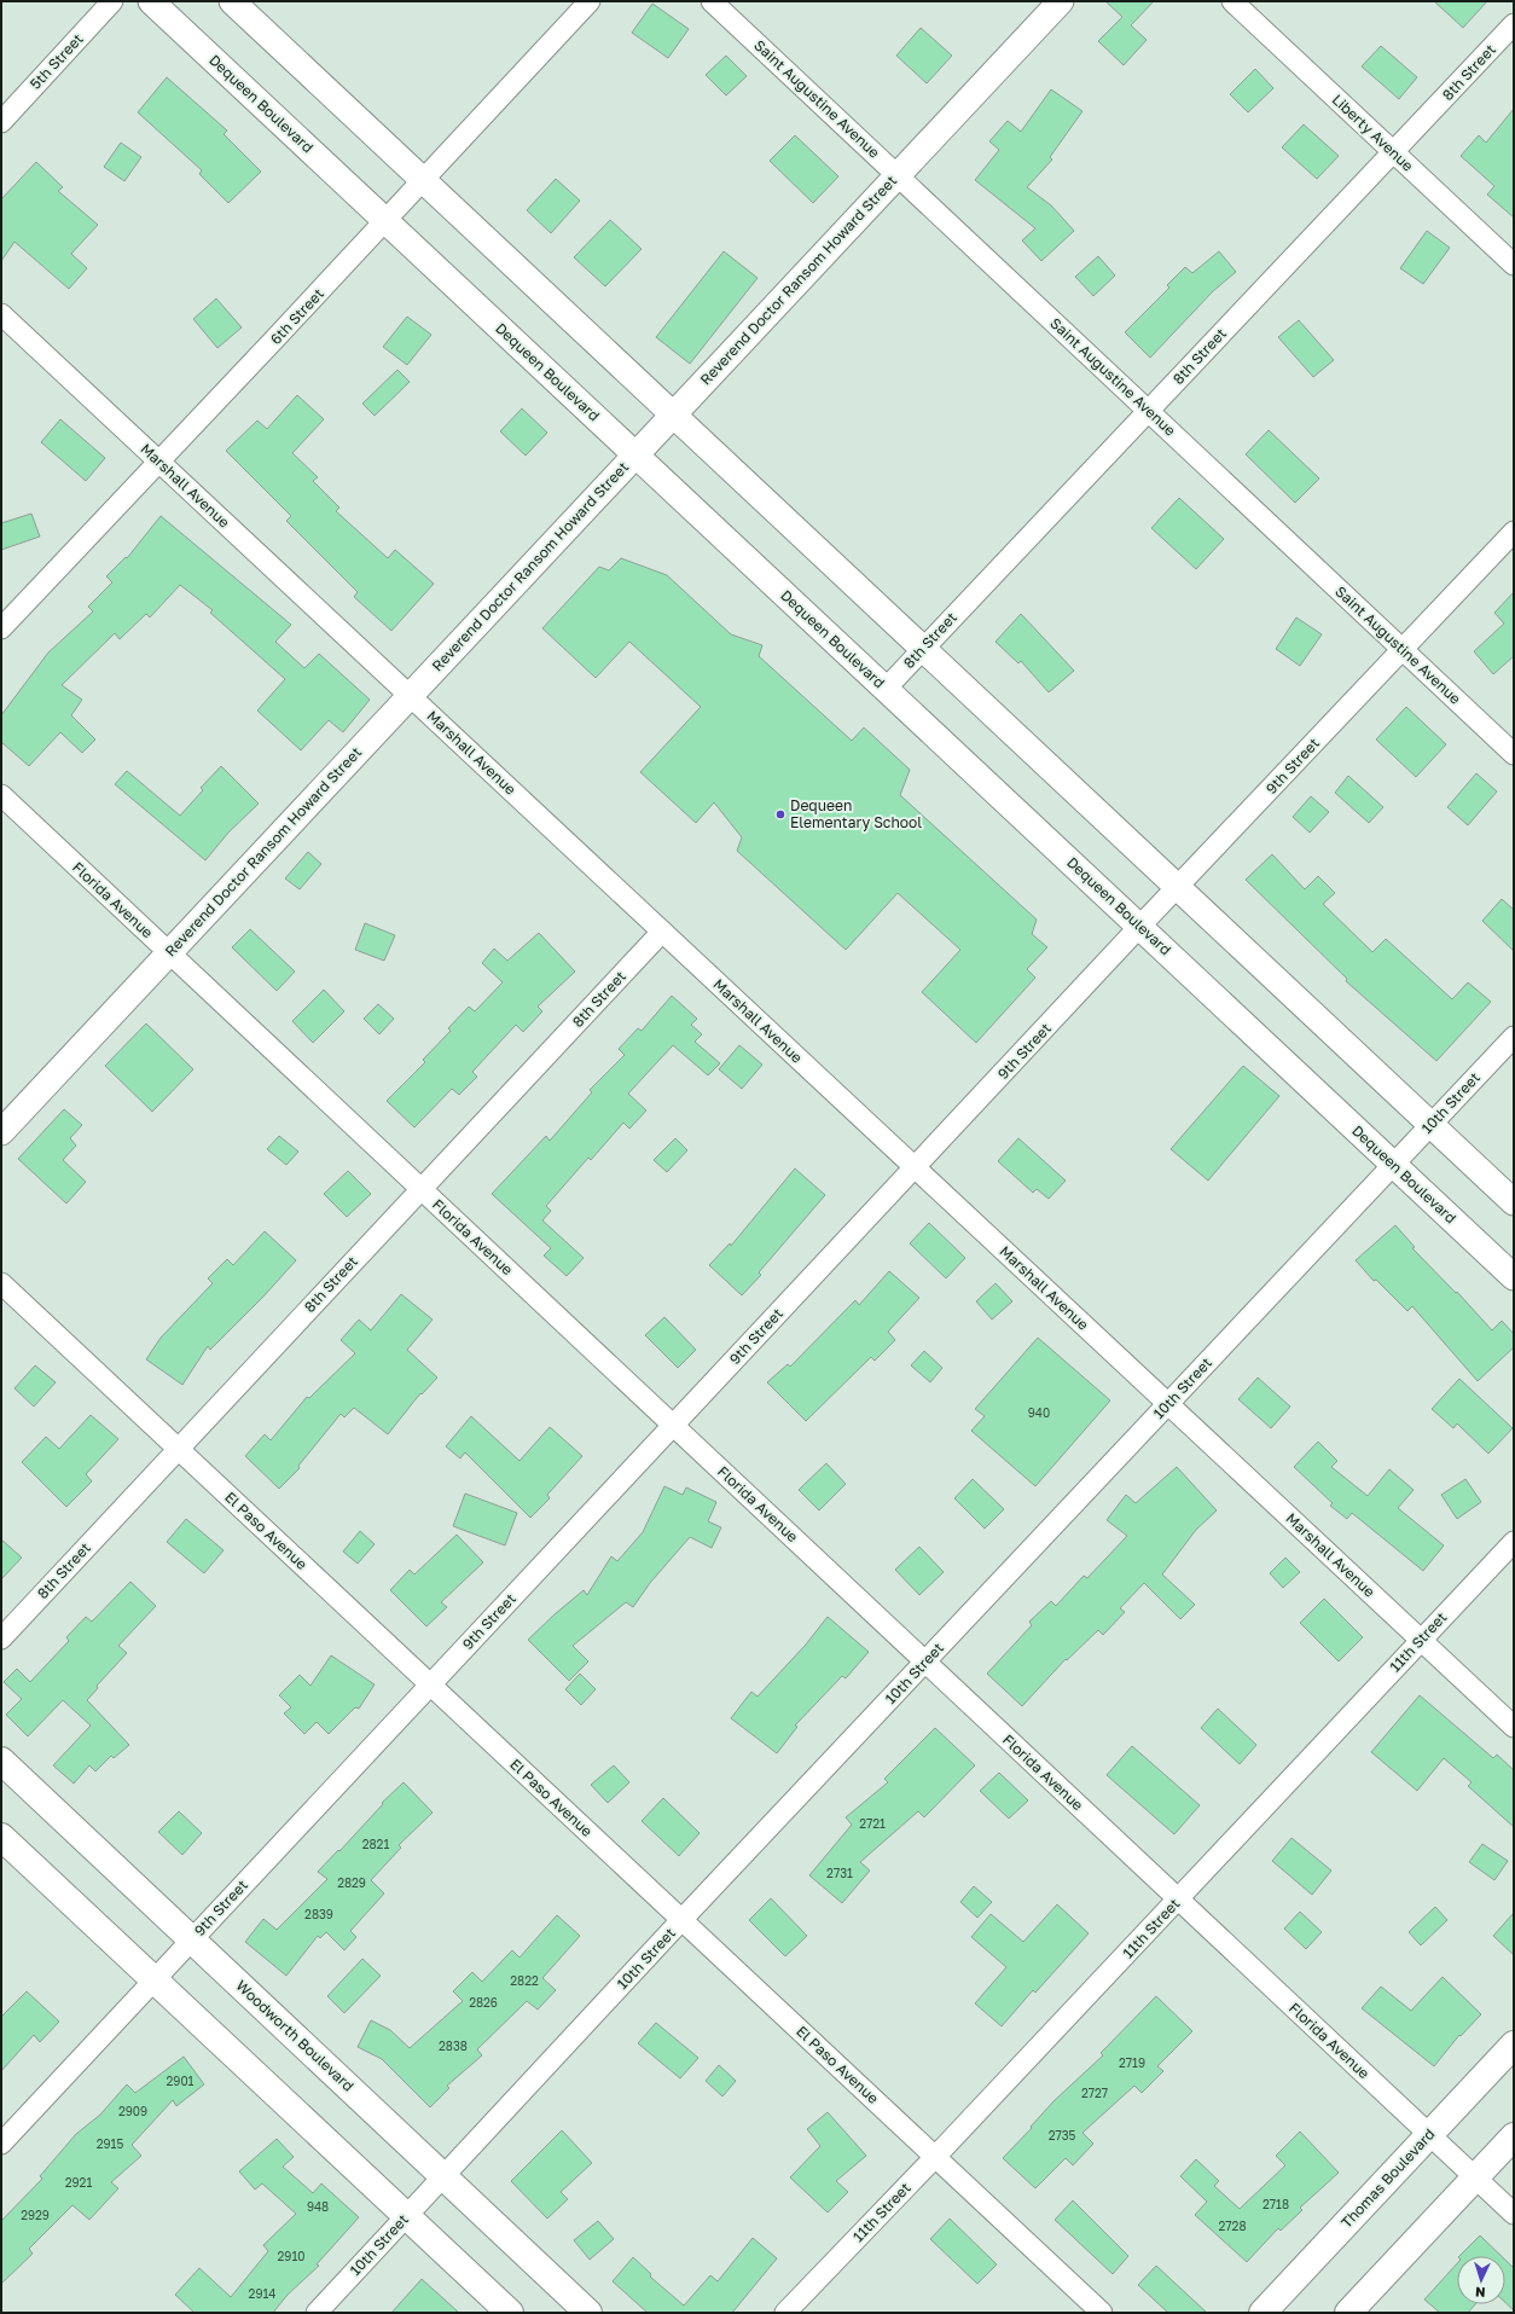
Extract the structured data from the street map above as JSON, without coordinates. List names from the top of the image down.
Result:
{
  "streets": {
    "main road": ["Woodworth Boulevard", "Thomas Boulevard"],
    "street": [
      "5th Street",
      "8th Street",
      "Saint Augustine Avenue",
      "Dequeen Boulevard",
      "Liberty Avenue",
      "Reverend Doctor Ransom Howard Street",
      "6th Street",
      "Marshall Avenue",
      "9th Street",
      "Florida Avenue",
      "10th Street",
      "El Paso Avenue",
      "11th Street"
    ]
  },
  "crossings": [
    ["8th Street", "Saint Augustine Avenue"],
    ["8th Street", "Dequeen Boulevard"],
    ["8th Street", "Liberty Avenue"],
    ["8th Street", "Marshall Avenue"],
    ["8th Street", "Florida Avenue"],
    ["8th Street", "El Paso Avenue"],
    ["Saint Augustine Avenue", "Reverend Doctor Ransom Howard Street"],
    ["Saint Augustine Avenue", "9th Street"],
    ["Dequeen Boulevard", "Reverend Doctor Ransom Howard Street"],
    ["Dequeen Boulevard", "6th Street"],
    ["Dequeen Boulevard", "9th Street"],
    ["Dequeen Boulevard", "10th Street"],
    ["Reverend Doctor Ransom Howard Street", "Marshall Avenue"],
    ["Reverend Doctor Ransom Howard Street", "Florida Avenue"],
    ["6th Street", "Marshall Avenue"],
    ["Marshall Avenue", "9th Street"],
    ["Marshall Avenue", "10th Street"],
    ["Marshall Avenue", "11th Street"],
    ["9th Street", "Florida Avenue"],
    ["9th Street", "El Paso Avenue"],
    ["9th Street", "Woodworth Boulevard"],
    ["Florida Avenue", "10th Street"],
    ["Florida Avenue", "11th Street"],
    ["Florida Avenue", "Thomas Boulevard"],
    ["10th Street", "El Paso Avenue"],
    ["10th Street", "Woodworth Boulevard"],
    ["El Paso Avenue", "11th Street"]
  ],
  "places": ["Dequeen Elementary School"],
  "house_numbers": [
    "940",
    "2721",
    "2821",
    "2731",
    "2829",
    "2839",
    "2822",
    "2826",
    "2838",
    "2719",
    "2901",
    "2727",
    "2909",
    "2735",
    "2915",
    "2921",
    "2718",
    "948",
    "2929",
    "2728",
    "2910",
    "2914"
  ],
  "north": "bottom"
}
